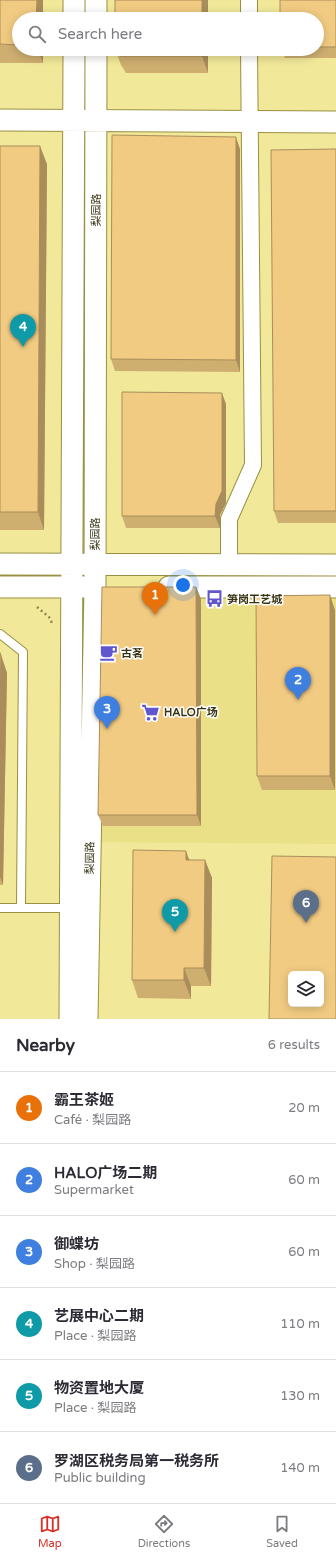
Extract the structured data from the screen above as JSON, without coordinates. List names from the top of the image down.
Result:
{
  "streets": {
    "street": ["梨园路"]
  },
  "places": {
    "bus stop": ["笋岗工艺城"],
    "cafe": ["古茗"],
    "supermarket": ["HALO广场"]
  },
  "page": {
    "search": "Search here",
    "pins": [
      "4",
      "1",
      "2",
      "3",
      "6",
      "5"
    ],
    "heading": ["Nearby", "6 results"],
    "list": [
      {
        "mark": "1",
        "name": "霸王茶姬",
        "note": "Café · 梨园路",
        "value": "20 m"
      },
      {
        "mark": "2",
        "name": "HALO广场二期",
        "note": "Supermarket",
        "value": "60 m"
      },
      {
        "mark": "3",
        "name": "御蝶坊",
        "note": "Shop · 梨园路",
        "value": "60 m"
      },
      {
        "mark": "4",
        "name": "艺展中心二期",
        "note": "Place · 梨园路",
        "value": "110 m"
      },
      {
        "mark": "5",
        "name": "物资置地大厦",
        "note": "Place · 梨园路",
        "value": "130 m"
      },
      {
        "mark": "6",
        "name": "罗湖区税务局第一税务所",
        "note": "Public building",
        "value": "140 m"
      }
    ],
    "nav": ["Map", "Directions", "Saved"]
  }
}
